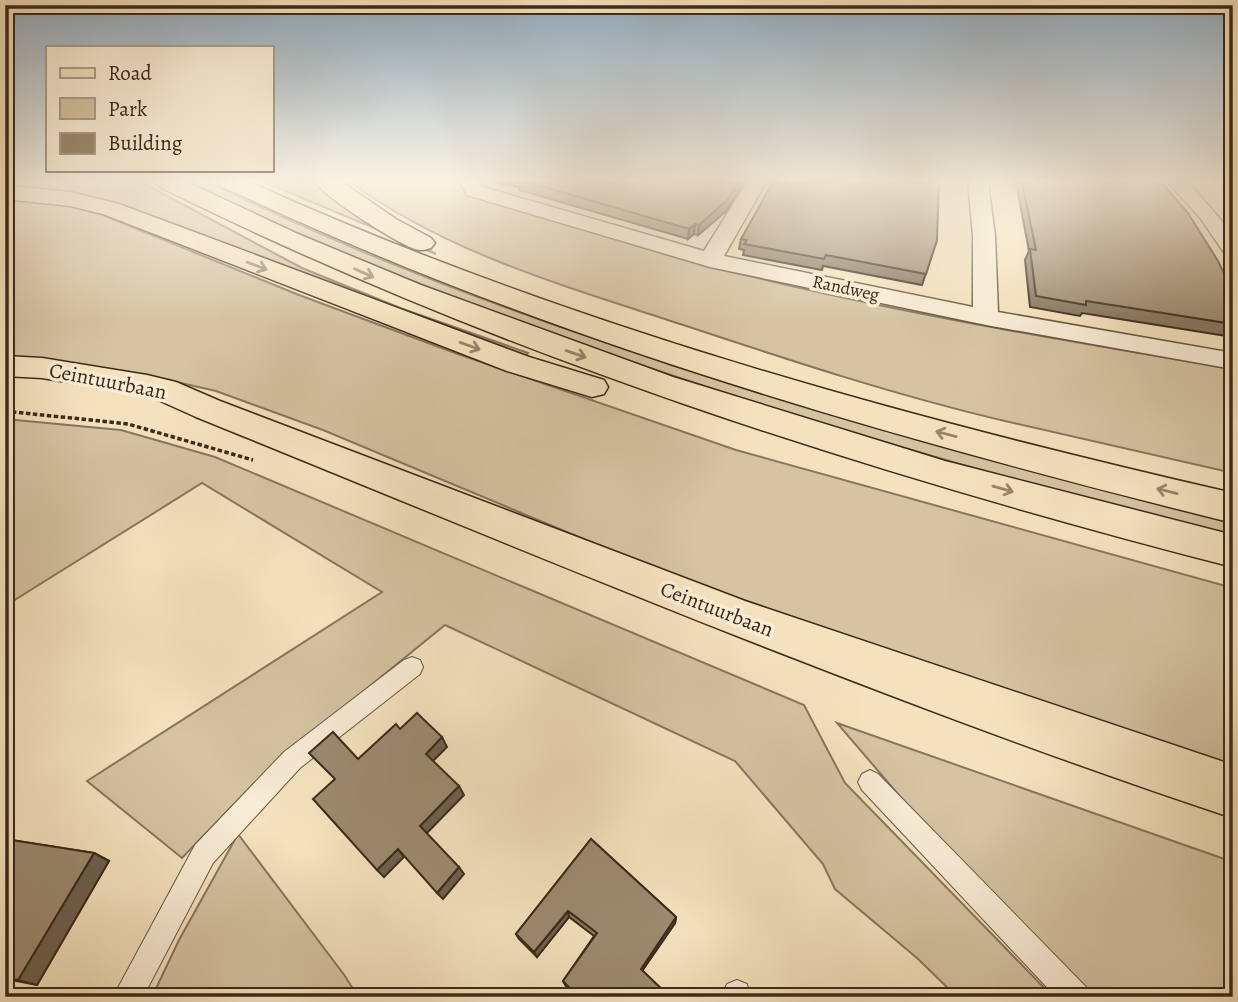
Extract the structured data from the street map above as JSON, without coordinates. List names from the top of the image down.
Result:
{
  "streets": {
    "main road": ["Ceintuurbaan"],
    "street": ["Randweg"]
  },
  "legend": ["Road", "Park", "Building"]
}
